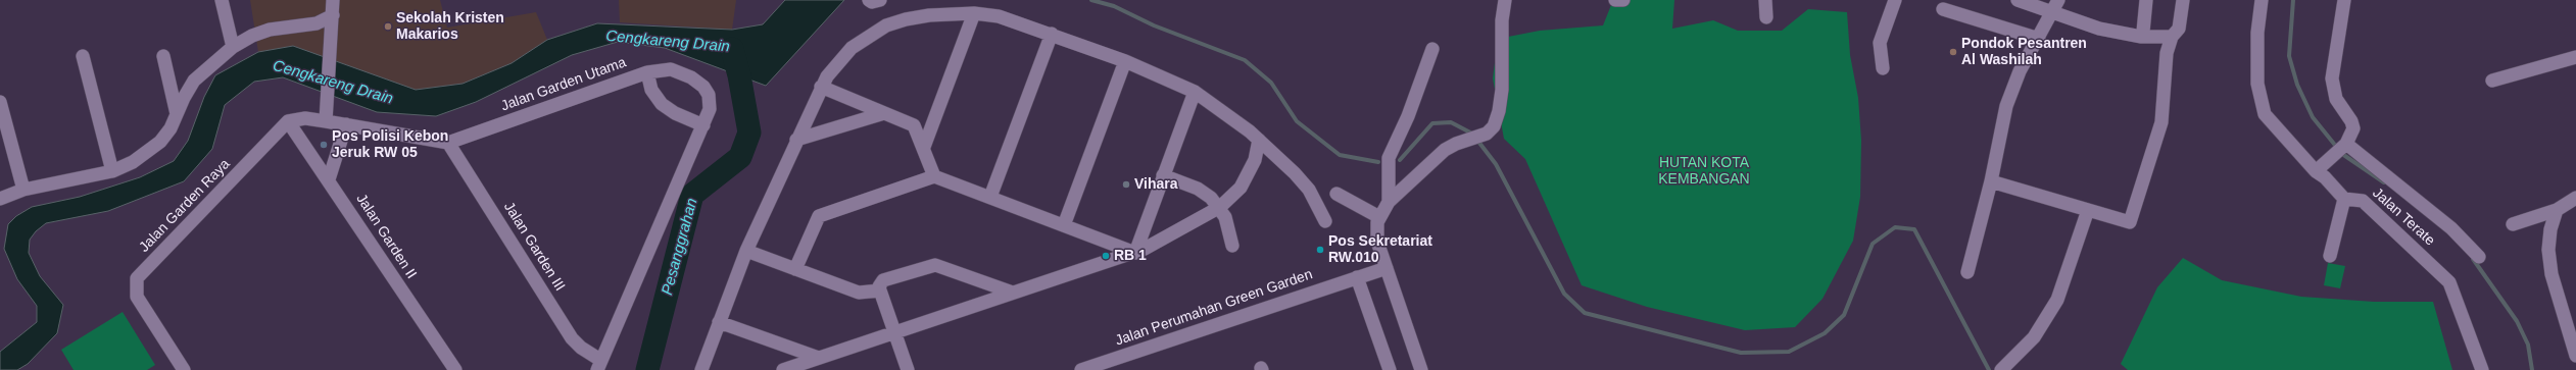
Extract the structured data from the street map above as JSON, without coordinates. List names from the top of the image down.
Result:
{
  "streets": {
    "street": [
      "Jalan Garden Utama",
      "Jalan Garden Raya",
      "Jalan Terate",
      "Jalan Garden II",
      "Jalan Garden III",
      "Jalan Perumahan Green Garden"
    ]
  },
  "crossings": [
    ["Jalan Garden Utama", "Jalan Garden III"],
    ["Jalan Garden Raya", "Jalan Garden II"]
  ],
  "water": ["Cengkareng Drain", "Pesanggrahan"],
  "parks": ["HUTAN KOTA KEMBANGAN"],
  "places": [
    "Sekolah Kristen Makarios",
    "Pondok Pesantren Al Washilah",
    "Pos Polisi Kebon Jeruk RW 05",
    "Vihara",
    "Pos Sekretariat RW.010",
    "RB 1"
  ]
}
